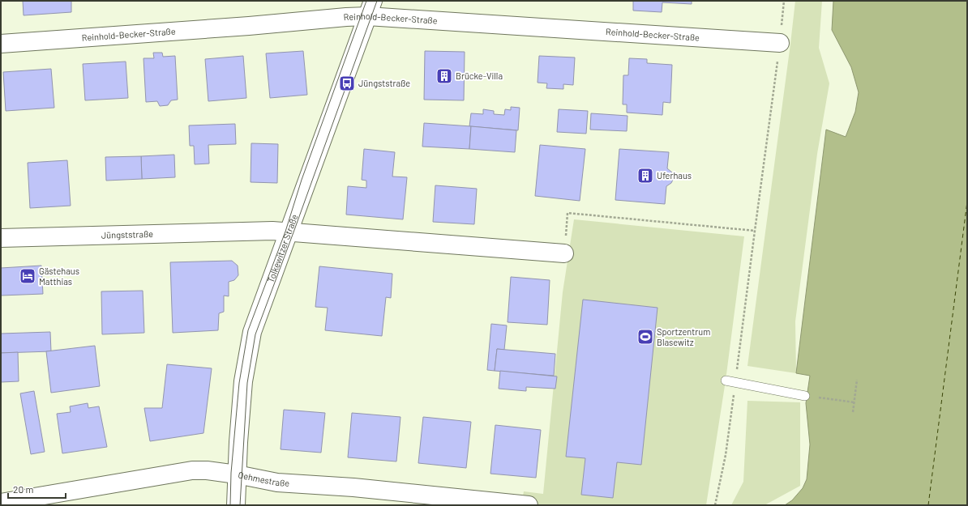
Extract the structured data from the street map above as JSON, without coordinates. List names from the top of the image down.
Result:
{
  "streets": {
    "street": [
      "Reinhold-Becker-Straße",
      "Jüngststraße",
      "Tolkewitzer Straße",
      "Oehmestraße"
    ]
  },
  "crossings": [
    ["Reinhold-Becker-Straße", "Tolkewitzer Straße"],
    ["Jüngststraße", "Tolkewitzer Straße"],
    ["Tolkewitzer Straße", "Oehmestraße"]
  ],
  "places": {
    "building": ["Brücke-Villa", "Uferhaus"],
    "bus stop": ["Jüngststraße"],
    "hotel": ["Gästehaus Matthias"],
    "sports": ["Sportzentrum Blasewitz"]
  },
  "scale_bar": "20 m"
}
